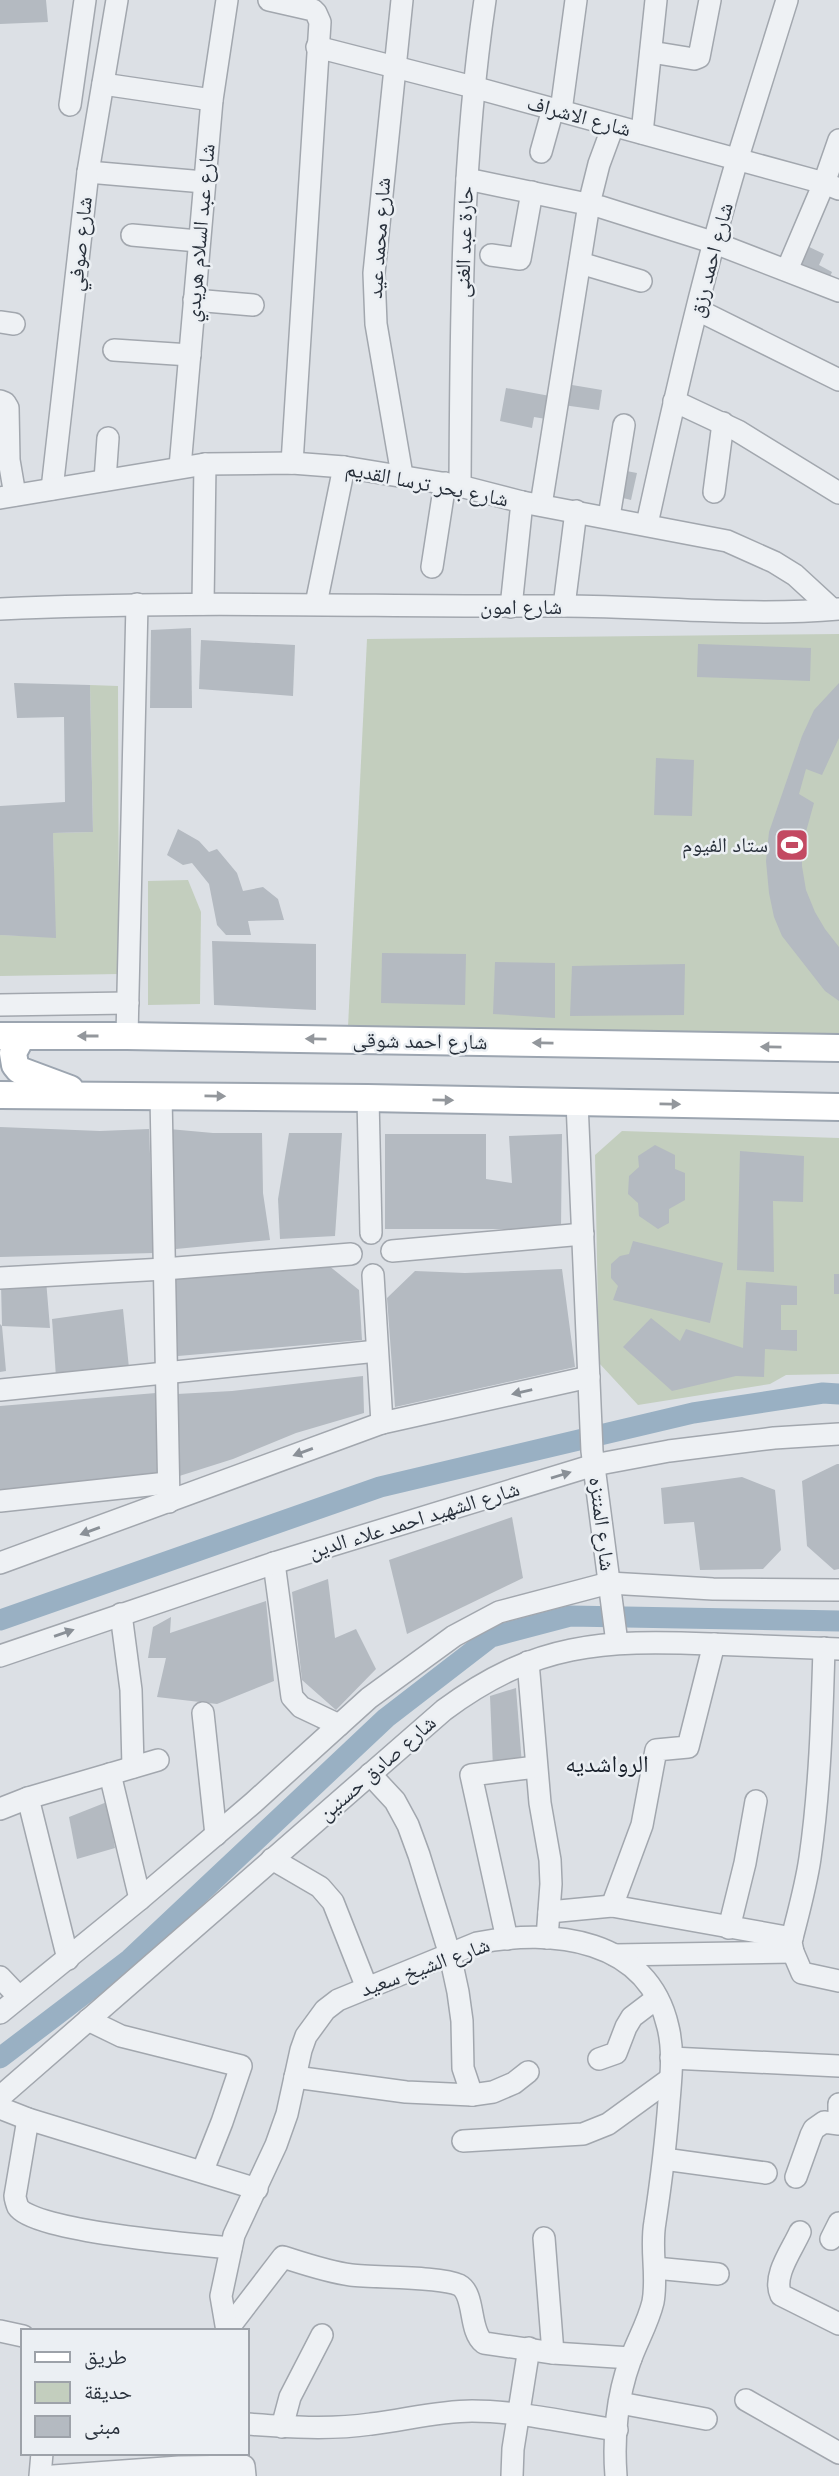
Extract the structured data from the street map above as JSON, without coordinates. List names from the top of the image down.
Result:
{
  "streets": {
    "main road": ["شارع احمد شوقى"],
    "street": [
      "شارع الاشراف",
      "شارع عبد السلام هريدي",
      "شارع محمد عيد",
      "حارة عبد الغنى",
      "شارع صوفي",
      "شارع احمد رزق",
      "شارع بحر ترسا القديم",
      "شارع امون",
      "شارع الشهيد احمد علاء الدين",
      "شارع المنتزه",
      "شارع صادق حسنين",
      "شارع الشيخ سعيد"
    ]
  },
  "crossings": [
    ["شارع الاشراف", "شارع محمد عيد"],
    ["شارع الاشراف", "حارة عبد الغنى"],
    ["شارع الاشراف", "شارع احمد رزق"],
    ["شارع عبد السلام هريدي", "شارع بحر ترسا القديم"],
    ["شارع محمد عيد", "شارع بحر ترسا القديم"],
    ["حارة عبد الغنى", "شارع بحر ترسا القديم"],
    ["شارع صوفي", "شارع بحر ترسا القديم"],
    ["شارع احمد رزق", "شارع بحر ترسا القديم"],
    ["شارع بحر ترسا القديم", "شارع امون"],
    ["شارع الشهيد احمد علاء الدين", "شارع المنتزه"],
    ["شارع المنتزه", "شارع صادق حسنين"]
  ],
  "districts": ["الرواشديه"],
  "places": {
    "sports": ["ستاد الفيوم"]
  },
  "legend": ["طريق", "حديقة", "مبنى"]
}
